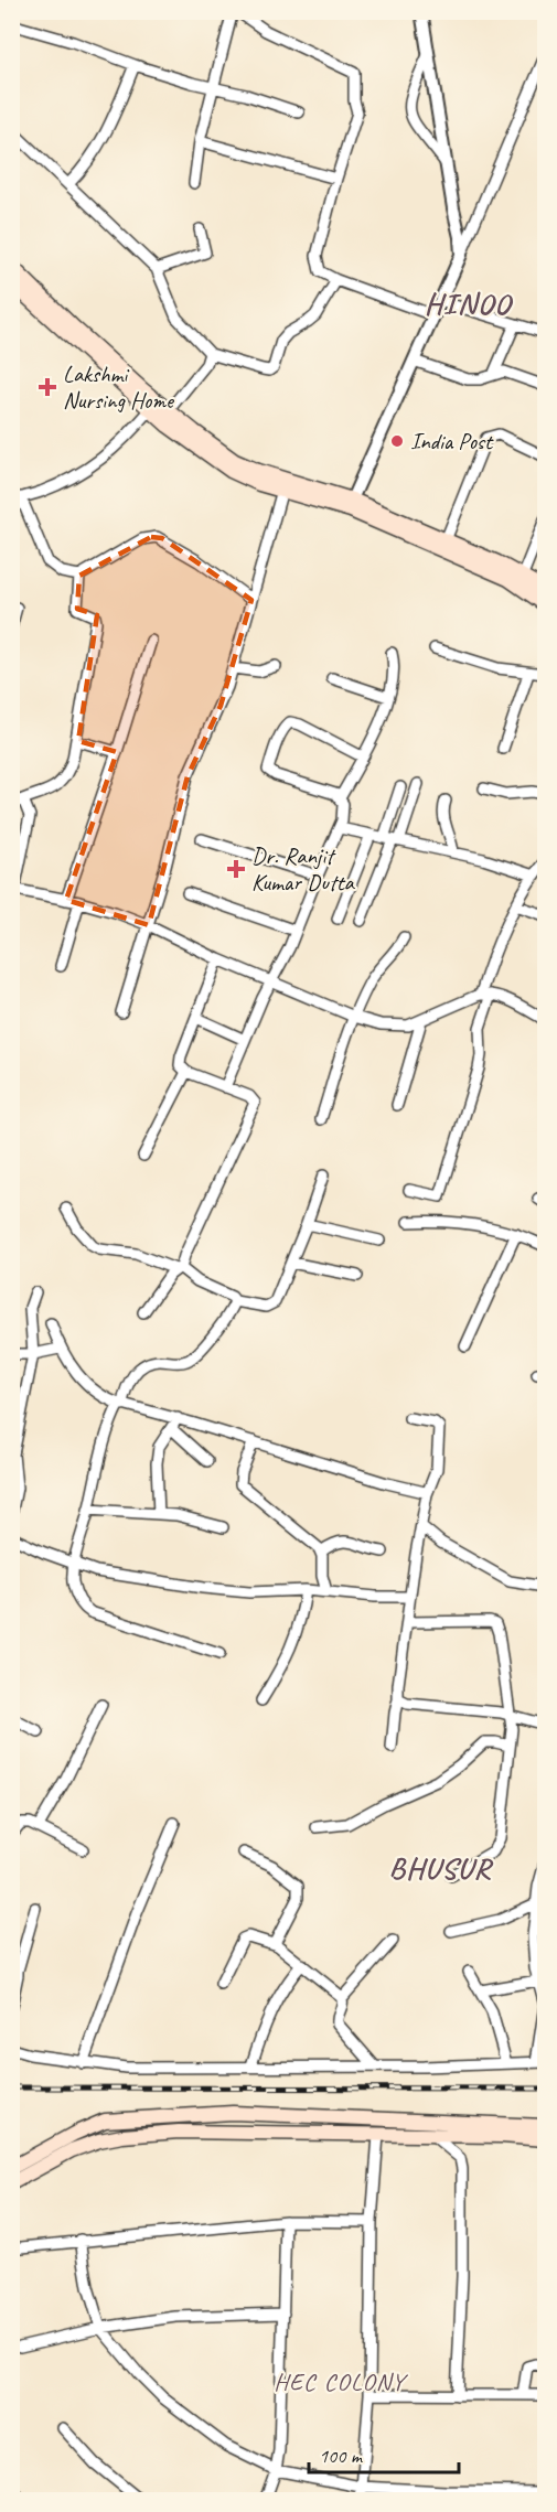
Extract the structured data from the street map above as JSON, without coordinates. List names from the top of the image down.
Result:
{
  "districts": ["HINOO", "BHUSUR", "HEC COLONY"],
  "places": {
    "health": ["Lakshmi Nursing Home", "Dr. Ranjit Kumar Dutta"],
    "other": ["India Post"]
  },
  "scale_bar": "100 m"
}
